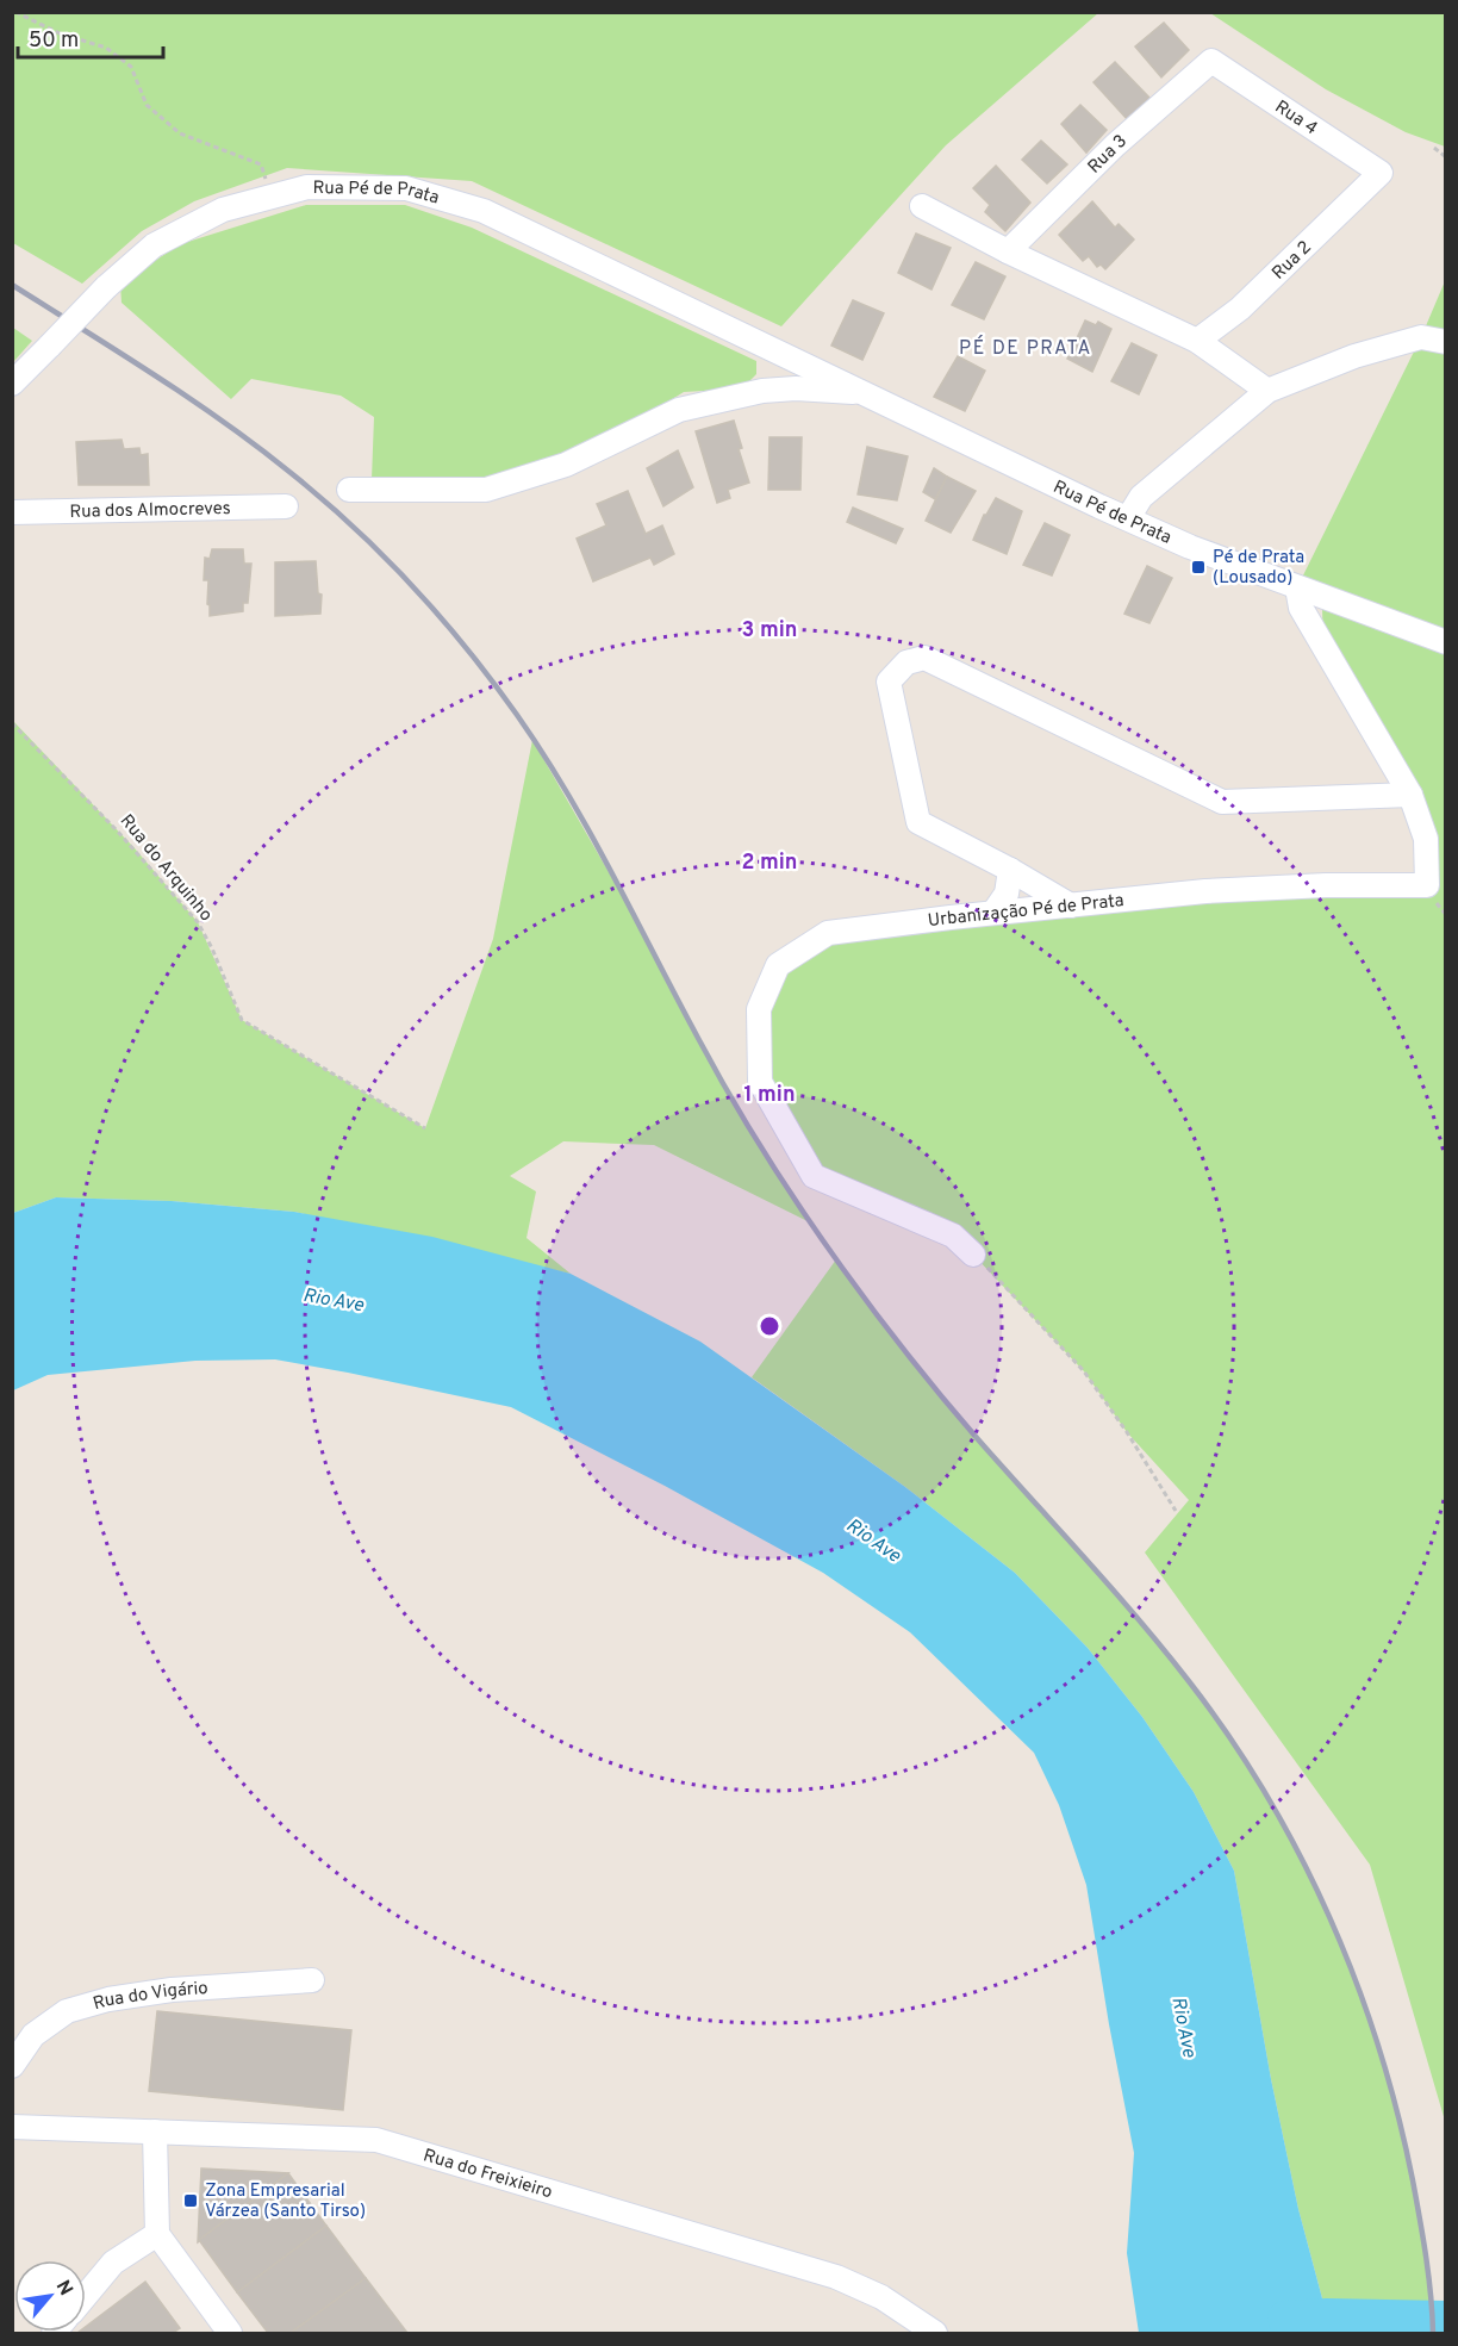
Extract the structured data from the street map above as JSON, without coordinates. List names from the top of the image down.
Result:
{
  "streets": {
    "street": [
      "Rua 4",
      "Rua 3",
      "Rua Pé de Prata",
      "Rua 2",
      "Rua dos Almocreves",
      "Urbanização Pé de Prata",
      "Rua do Vigário",
      "Rua do Freixieiro"
    ],
    "path": ["Rua do Arquinho"]
  },
  "crossings": [
    ["Rua 4", "Rua 3"],
    ["Rua 4", "Rua 2"],
    ["Rua Pé de Prata", "Urbanização Pé de Prata"]
  ],
  "districts": ["PÉ DE PRATA"],
  "water": ["Rio Ave"],
  "places": {
    "transit": ["Pé de Prata (Lousado)", "Zona Empresarial Várzea (Santo Tirso)"]
  },
  "scale_bar": "50 m",
  "north": "top right",
  "rings": ["3 min", "2 min", "1 min"]
}
